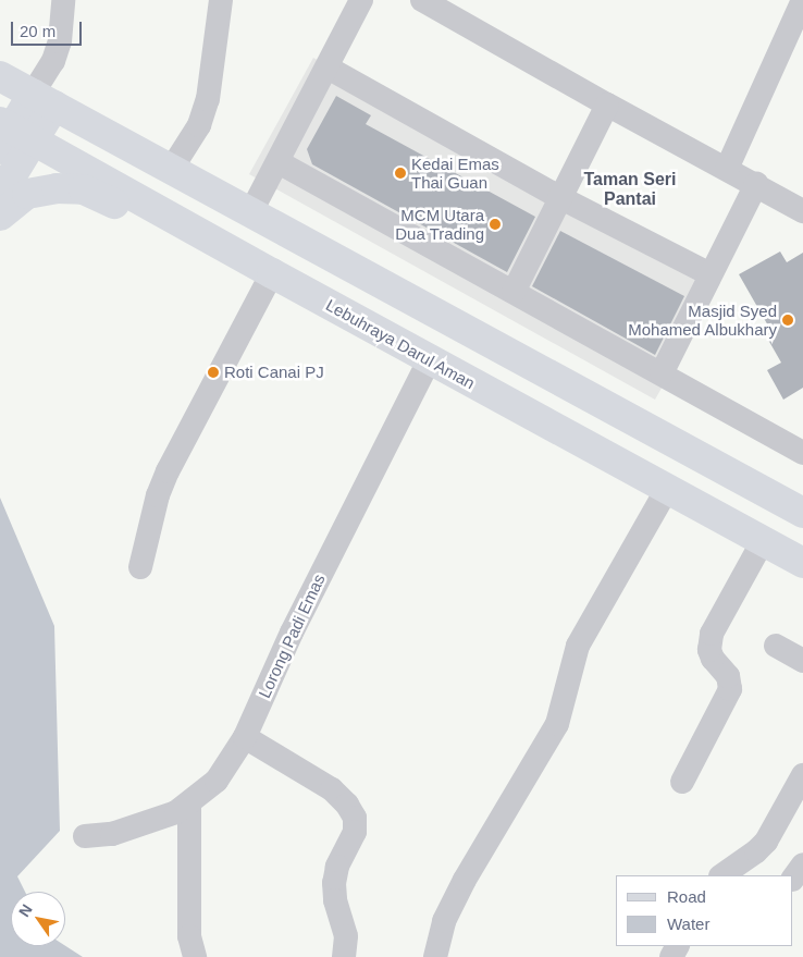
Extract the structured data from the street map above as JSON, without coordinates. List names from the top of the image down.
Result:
{
  "streets": {
    "main road": ["Lebuhraya Darul Aman"],
    "street": ["Lorong Padi Emas"]
  },
  "crossings": [
    ["Lebuhraya Darul Aman", "Lorong Padi Emas"]
  ],
  "districts": ["Taman Seri Pantai"],
  "places": [
    "Kedai Emas Thai Guan",
    "MCM Utara Dua Trading",
    "Masjid Syed Mohamed Albukhary",
    "Roti Canai PJ"
  ],
  "legend": ["Road", "Water"],
  "scale_bar": "20 m",
  "north": "top left"
}
